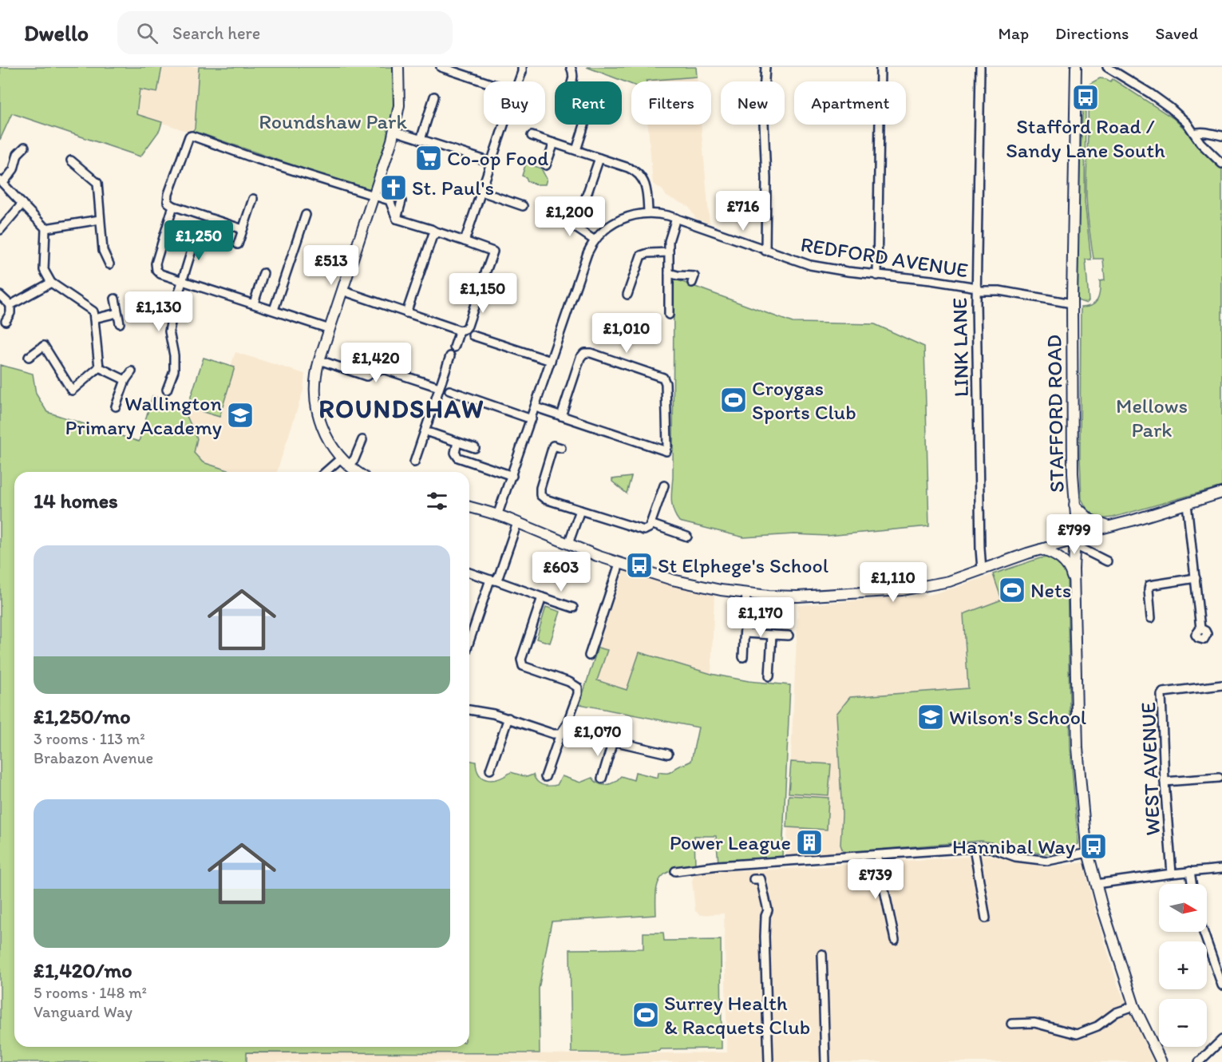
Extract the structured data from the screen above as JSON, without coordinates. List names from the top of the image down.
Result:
{
  "streets": {
    "main road": ["STAFFORD ROAD"],
    "street": ["REDFORD AVENUE", "LINK LANE", "WEST AVENUE"]
  },
  "crossings": [
    ["REDFORD AVENUE", "LINK LANE"],
    ["REDFORD AVENUE", "STAFFORD ROAD"]
  ],
  "districts": ["ROUNDSHAW"],
  "parks": ["Roundshaw Park", "Mellows Park"],
  "places": {
    "bus stop": ["Stafford Road / Sandy Lane South", "St Elphege's School", "Hannibal Way"],
    "supermarket": ["Co-op Food"],
    "church": ["St. Paul's"],
    "sports": ["Croygas Sports Club", "Nets", "Surrey Health & Racquets Club"],
    "school or university": ["Wallington Primary Academy", "Wilson's School"],
    "building": ["Power League"]
  },
  "north": "right",
  "page": {
    "header": "Dwello",
    "search": "Search here",
    "nav": ["Map", "Directions", "Saved"],
    "chip": [
      "Buy",
      "Rent",
      "Filters",
      "New",
      "Apartment"
    ],
    "price": [
      "£716",
      "£1,200",
      "£1,250",
      "£513",
      "£1,150",
      "£1,130",
      "£1,010",
      "£1,420",
      "£799",
      "£603",
      "£1,110",
      "£1,170",
      "£1,070",
      "£739"
    ],
    "heading": "14 homes",
    "list": [
      {
        "name": "£1,250/mo",
        "note": "3 rooms · 113 m² · Brabazon Avenue"
      },
      {
        "name": "£1,420/mo",
        "note": "5 rooms · 148 m² · Vanguard Way"
      }
    ],
    "map_buttons": ["+", "−"]
  }
}
